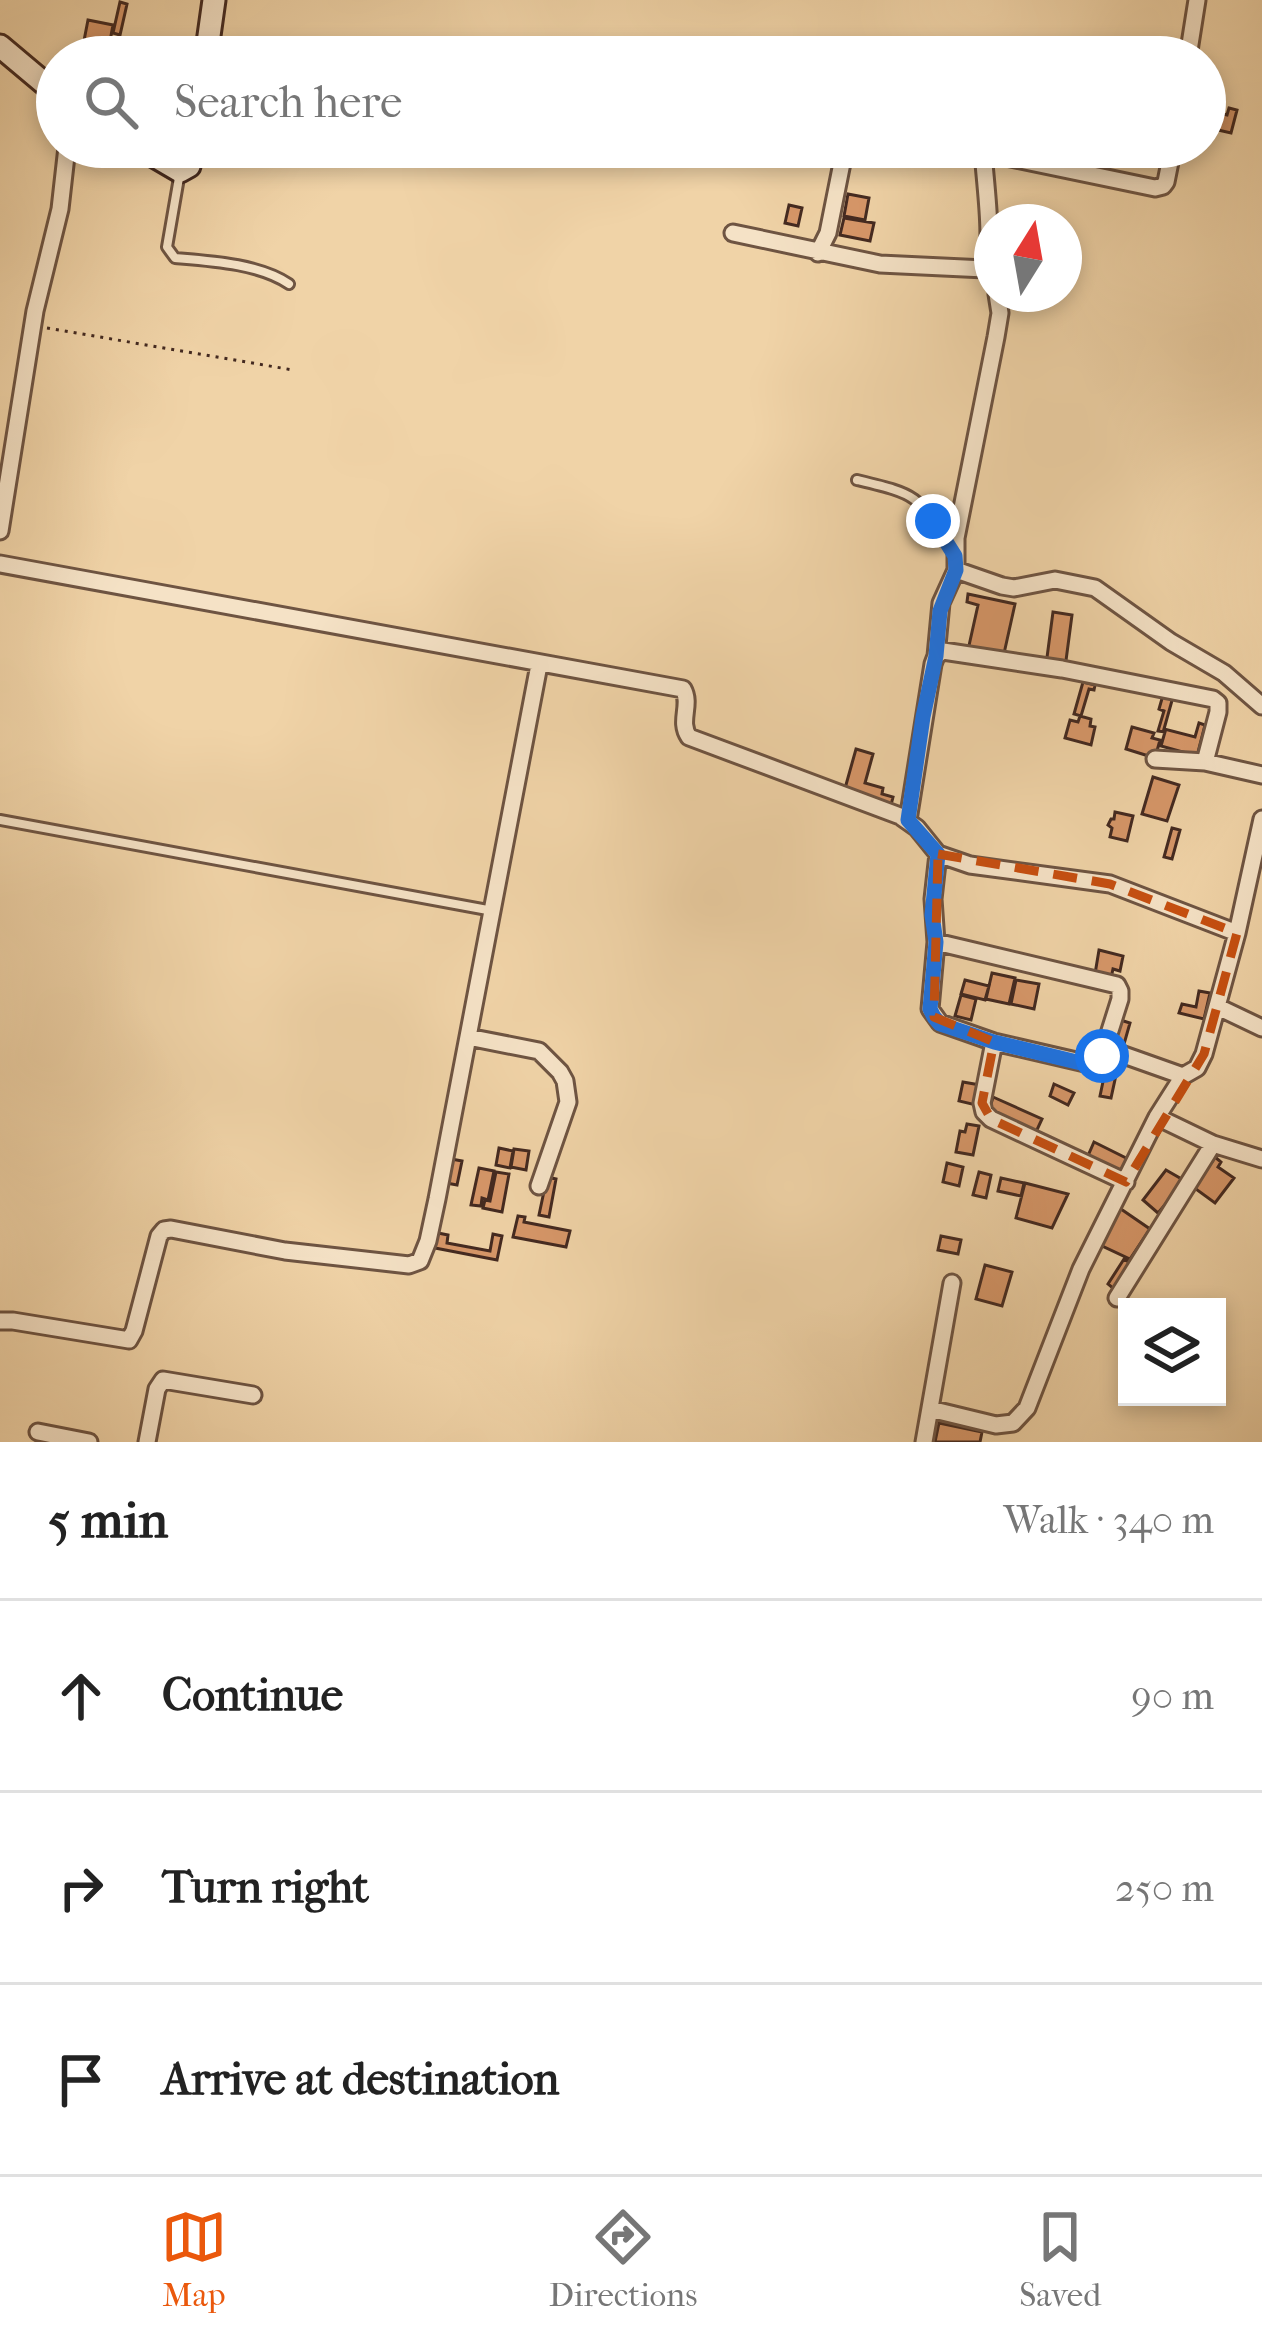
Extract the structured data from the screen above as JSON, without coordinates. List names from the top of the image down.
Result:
{
  "north": "top",
  "page": {
    "search": "Search here",
    "heading": ["5 min", "Walk · 340 m"],
    "list": [
      ["Continue", "90 m"],
      ["Turn right", "250 m"],
      "Arrive at destination"
    ],
    "nav": ["Map", "Directions", "Saved"]
  }
}
